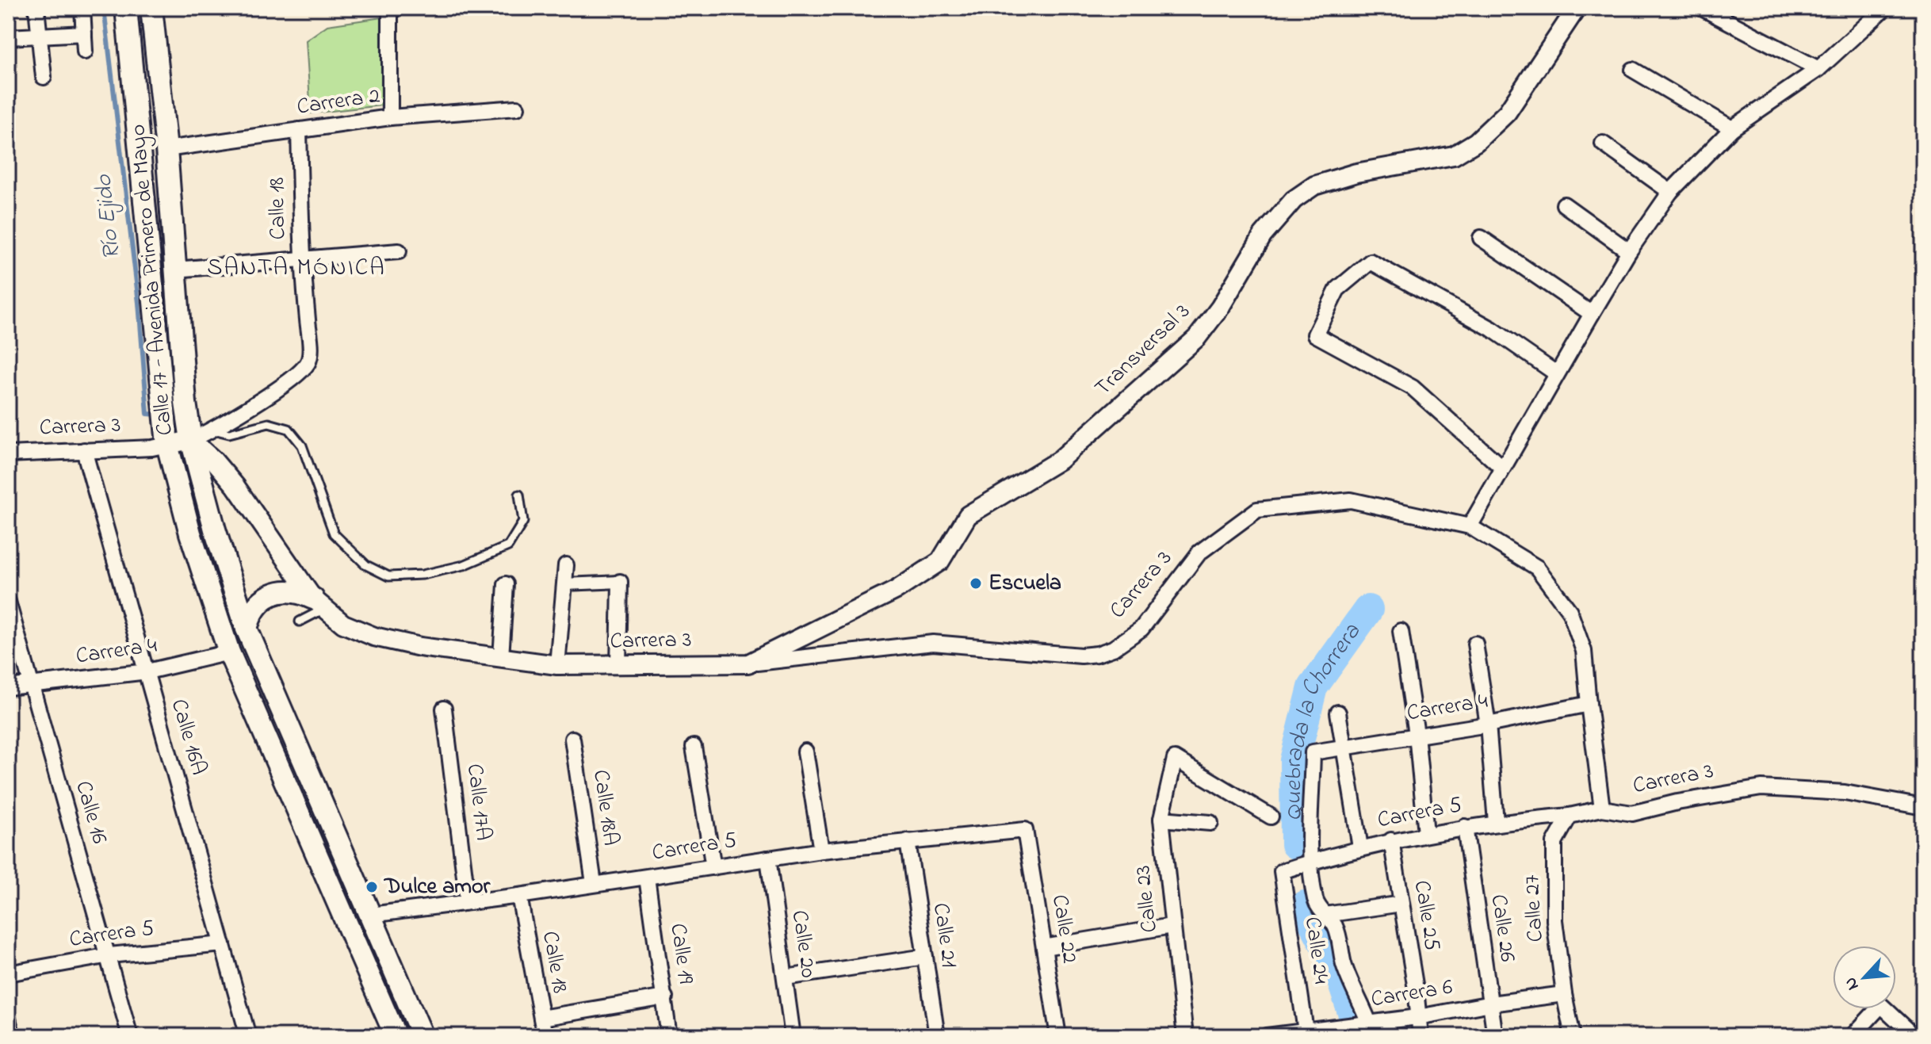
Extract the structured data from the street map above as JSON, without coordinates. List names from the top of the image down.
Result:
{
  "streets": {
    "main road": ["Calle 17 - Avenida Primero de Mayo"],
    "street": [
      "Carrera 2",
      "Calle 18",
      "Transversal 3",
      "Carrera 3",
      "Carrera 4",
      "Calle 16A",
      "Calle 17A",
      "Calle 18A",
      "Calle 16",
      "Carrera 5",
      "Calle 23",
      "Calle 27",
      "Calle 25",
      "Calle 26",
      "Calle 22",
      "Calle 21",
      "Calle 20",
      "Calle 24",
      "Calle 19",
      "Carrera 6"
    ]
  },
  "crossings": [
    ["Carrera 2", "Calle 18"],
    ["Carrera 2", "Calle 17 - Avenida Primero de Mayo"],
    ["Calle 18", "Carrera 3"],
    ["Calle 18", "Carrera 5"],
    ["Calle 17 - Avenida Primero de Mayo", "Carrera 3"],
    ["Calle 17 - Avenida Primero de Mayo", "Carrera 4"],
    ["Calle 17 - Avenida Primero de Mayo", "Carrera 5"],
    ["Transversal 3", "Carrera 3"],
    ["Carrera 3", "Carrera 4"],
    ["Carrera 3", "Calle 16A"],
    ["Carrera 4", "Calle 16A"],
    ["Carrera 4", "Calle 16"],
    ["Carrera 4", "Carrera 5"],
    ["Calle 16A", "Carrera 5"],
    ["Calle 17A", "Carrera 5"],
    ["Calle 18A", "Carrera 5"],
    ["Calle 16", "Carrera 5"],
    ["Carrera 5", "Calle 27"],
    ["Carrera 5", "Calle 25"],
    ["Carrera 5", "Calle 26"],
    ["Carrera 5", "Calle 22"],
    ["Carrera 5", "Calle 21"],
    ["Carrera 5", "Calle 20"],
    ["Carrera 5", "Calle 24"],
    ["Carrera 5", "Calle 19"],
    ["Calle 27", "Carrera 6"],
    ["Calle 25", "Carrera 6"],
    ["Calle 26", "Carrera 6"],
    ["Calle 24", "Carrera 6"]
  ],
  "districts": ["SANTA MÓNICA"],
  "water": ["Río Ejido", "Quebrada la Chorrera"],
  "places": ["Escuela", "Dulce amor"],
  "north": "bottom left"
}
